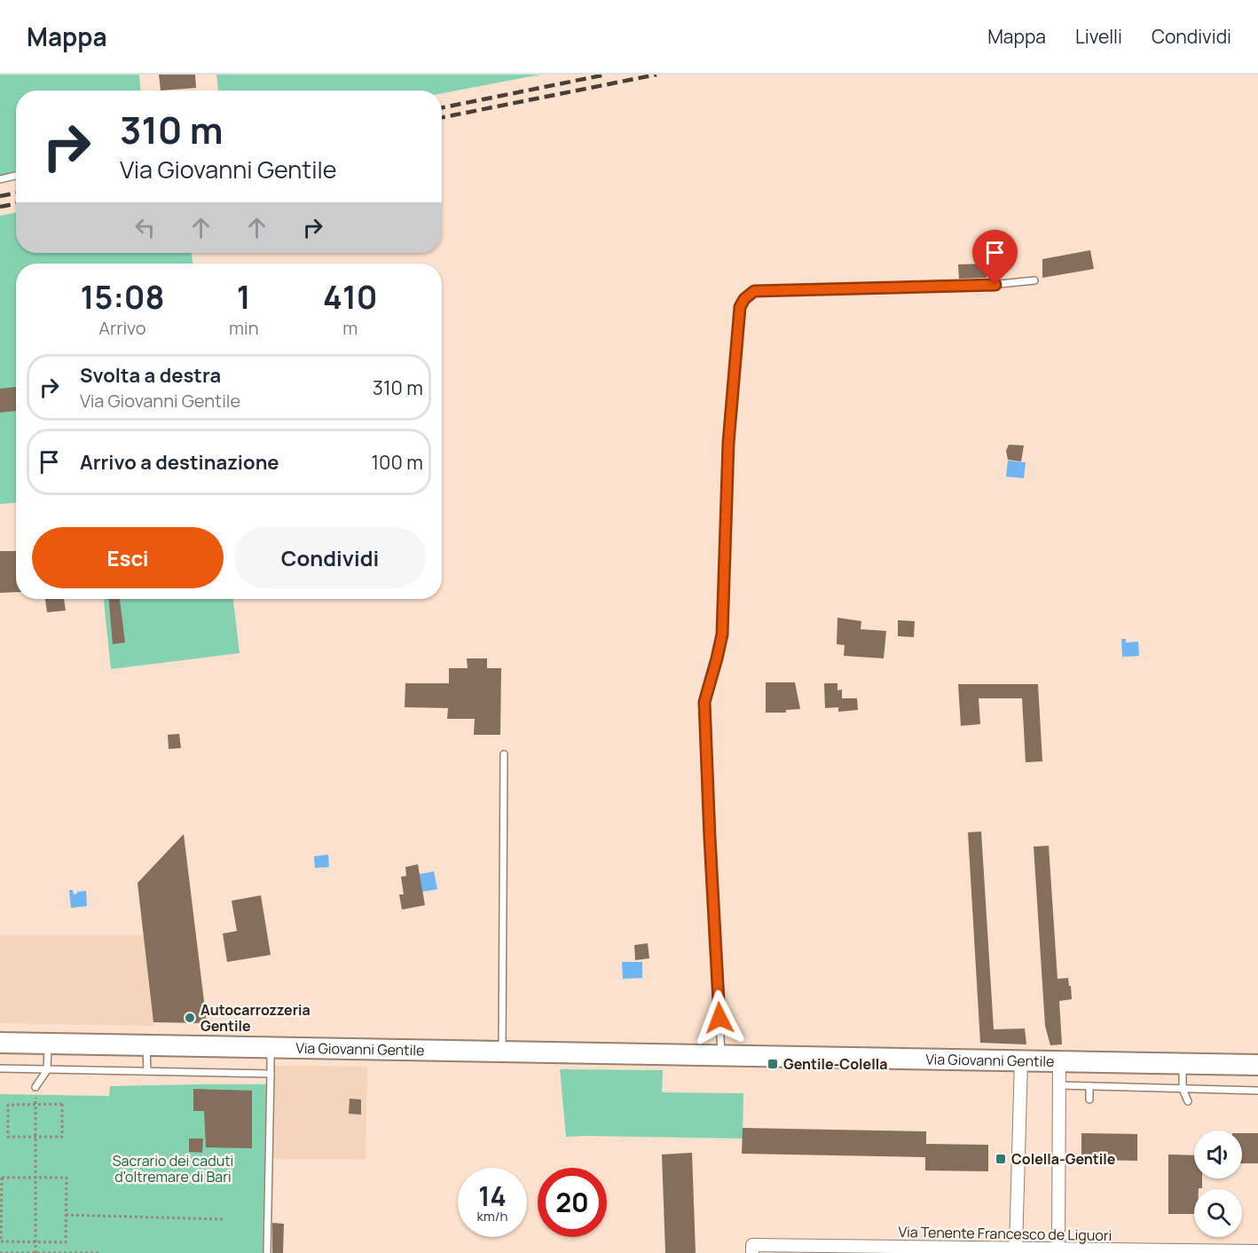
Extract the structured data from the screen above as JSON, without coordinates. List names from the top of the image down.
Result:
{
  "streets": {
    "main road": ["Via Giovanni Gentile"],
    "street": ["Via Tenente Francesco de Liguori"]
  },
  "parks": ["Sacrario dei caduti d'oltremare di Bari"],
  "places": {
    "other": ["Autocarrozzeria Gentile"],
    "transit": ["Gentile-Colella", "Colella-Gentile"]
  },
  "page": {
    "header": "Mappa",
    "nav": ["Mappa", "Livelli", "Condividi"],
    "turn": ["310 m", "Via Giovanni Gentile"],
    "eta": [
      "15:08",
      "Arrivo",
      "1",
      "min",
      "410",
      "m"
    ],
    "list": [
      {
        "name": "Svolta a destra",
        "note": "Via Giovanni Gentile",
        "value": "310 m"
      },
      {
        "name": "Arrivo a destinazione",
        "value": "100 m"
      }
    ],
    "buttons": ["Esci", "Condividi"],
    "speed": "14 km/h",
    "limit": "20"
  }
}
